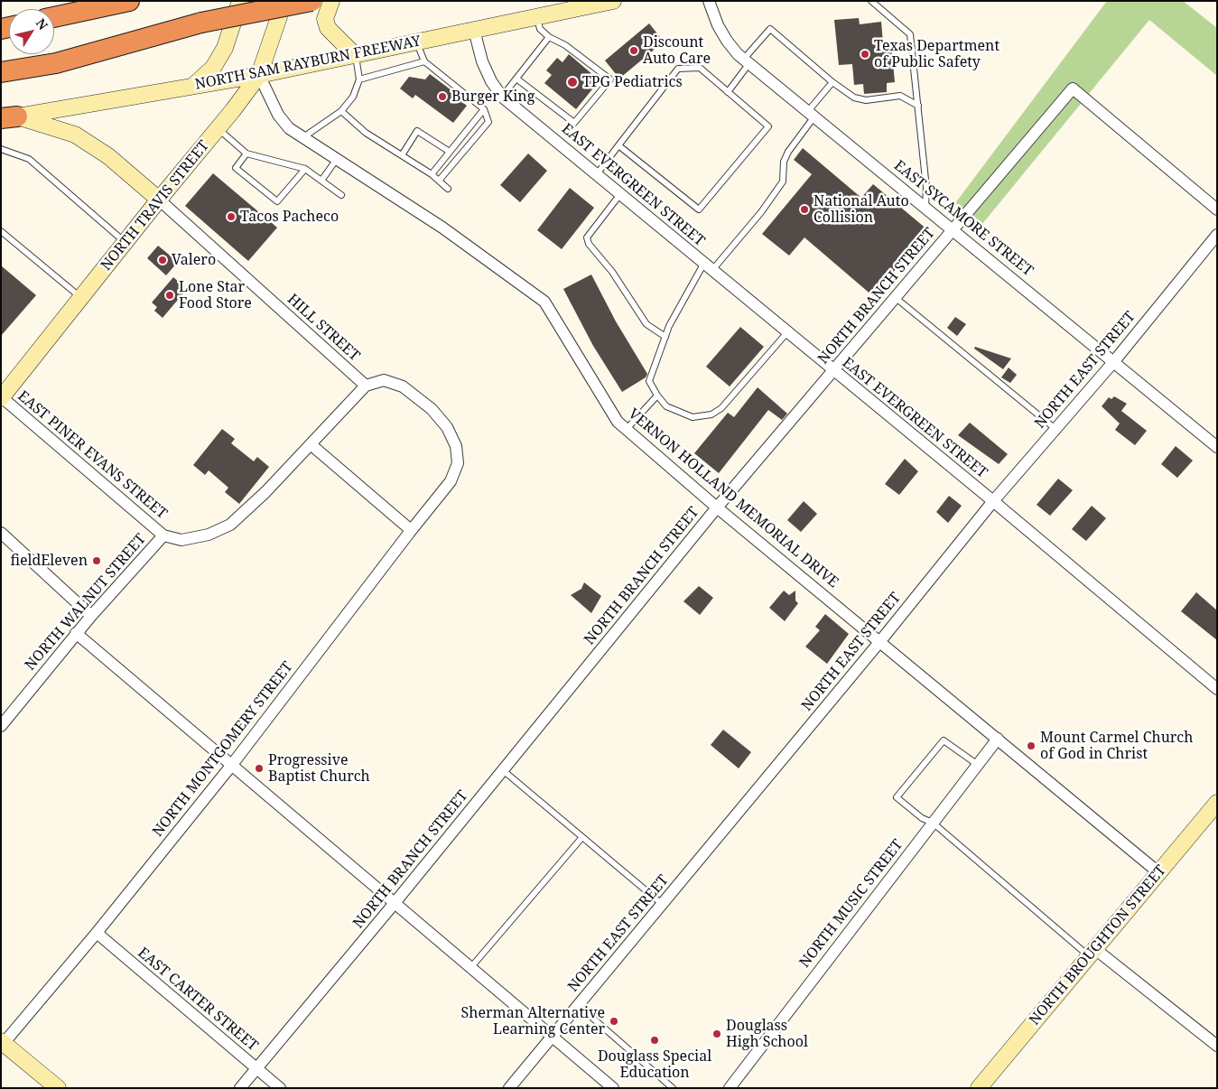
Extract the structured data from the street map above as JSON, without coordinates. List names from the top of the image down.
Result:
{
  "streets": {
    "main road": ["NORTH SAM RAYBURN FREEWAY", "NORTH TRAVIS STREET", "NORTH BROUGHTON STREET"],
    "street": [
      "EAST EVERGREEN STREET",
      "EAST SYCAMORE STREET",
      "NORTH BRANCH STREET",
      "HILL STREET",
      "NORTH EAST STREET",
      "EAST PINER EVANS STREET",
      "VERNON HOLLAND MEMORIAL DRIVE",
      "NORTH WALNUT STREET",
      "NORTH MONTGOMERY STREET",
      "NORTH MUSIC STREET",
      "EAST CARTER STREET"
    ]
  },
  "crossings": [
    ["NORTH SAM RAYBURN FREEWAY", "EAST EVERGREEN STREET"],
    ["NORTH SAM RAYBURN FREEWAY", "NORTH TRAVIS STREET"],
    ["NORTH SAM RAYBURN FREEWAY", "VERNON HOLLAND MEMORIAL DRIVE"],
    ["EAST EVERGREEN STREET", "NORTH BRANCH STREET"],
    ["EAST EVERGREEN STREET", "NORTH EAST STREET"],
    ["NORTH TRAVIS STREET", "HILL STREET"],
    ["NORTH TRAVIS STREET", "EAST PINER EVANS STREET"],
    ["NORTH TRAVIS STREET", "VERNON HOLLAND MEMORIAL DRIVE"],
    ["EAST SYCAMORE STREET", "NORTH BRANCH STREET"],
    ["EAST SYCAMORE STREET", "NORTH EAST STREET"],
    ["NORTH BRANCH STREET", "VERNON HOLLAND MEMORIAL DRIVE"],
    ["NORTH BRANCH STREET", "EAST CARTER STREET"],
    ["HILL STREET", "NORTH WALNUT STREET"],
    ["HILL STREET", "NORTH MONTGOMERY STREET"],
    ["NORTH EAST STREET", "VERNON HOLLAND MEMORIAL DRIVE"],
    ["EAST PINER EVANS STREET", "NORTH WALNUT STREET"],
    ["VERNON HOLLAND MEMORIAL DRIVE", "NORTH MUSIC STREET"],
    ["VERNON HOLLAND MEMORIAL DRIVE", "NORTH BROUGHTON STREET"],
    ["NORTH WALNUT STREET", "NORTH MONTGOMERY STREET"],
    ["NORTH MONTGOMERY STREET", "EAST CARTER STREET"]
  ],
  "places": [
    "Discount Auto Care",
    "Texas Department of Public Safety",
    "TPG Pediatrics",
    "Burger King",
    "National Auto Collision",
    "Tacos Pacheco",
    "Valero",
    "Lone Star Food Store",
    "fieldEleven",
    "Mount Carmel Church of God in Christ",
    "Progressive Baptist Church",
    "Sherman Alternative Learning Center",
    "Douglass High School",
    "Douglass Special Education"
  ],
  "north": "top right"
}
